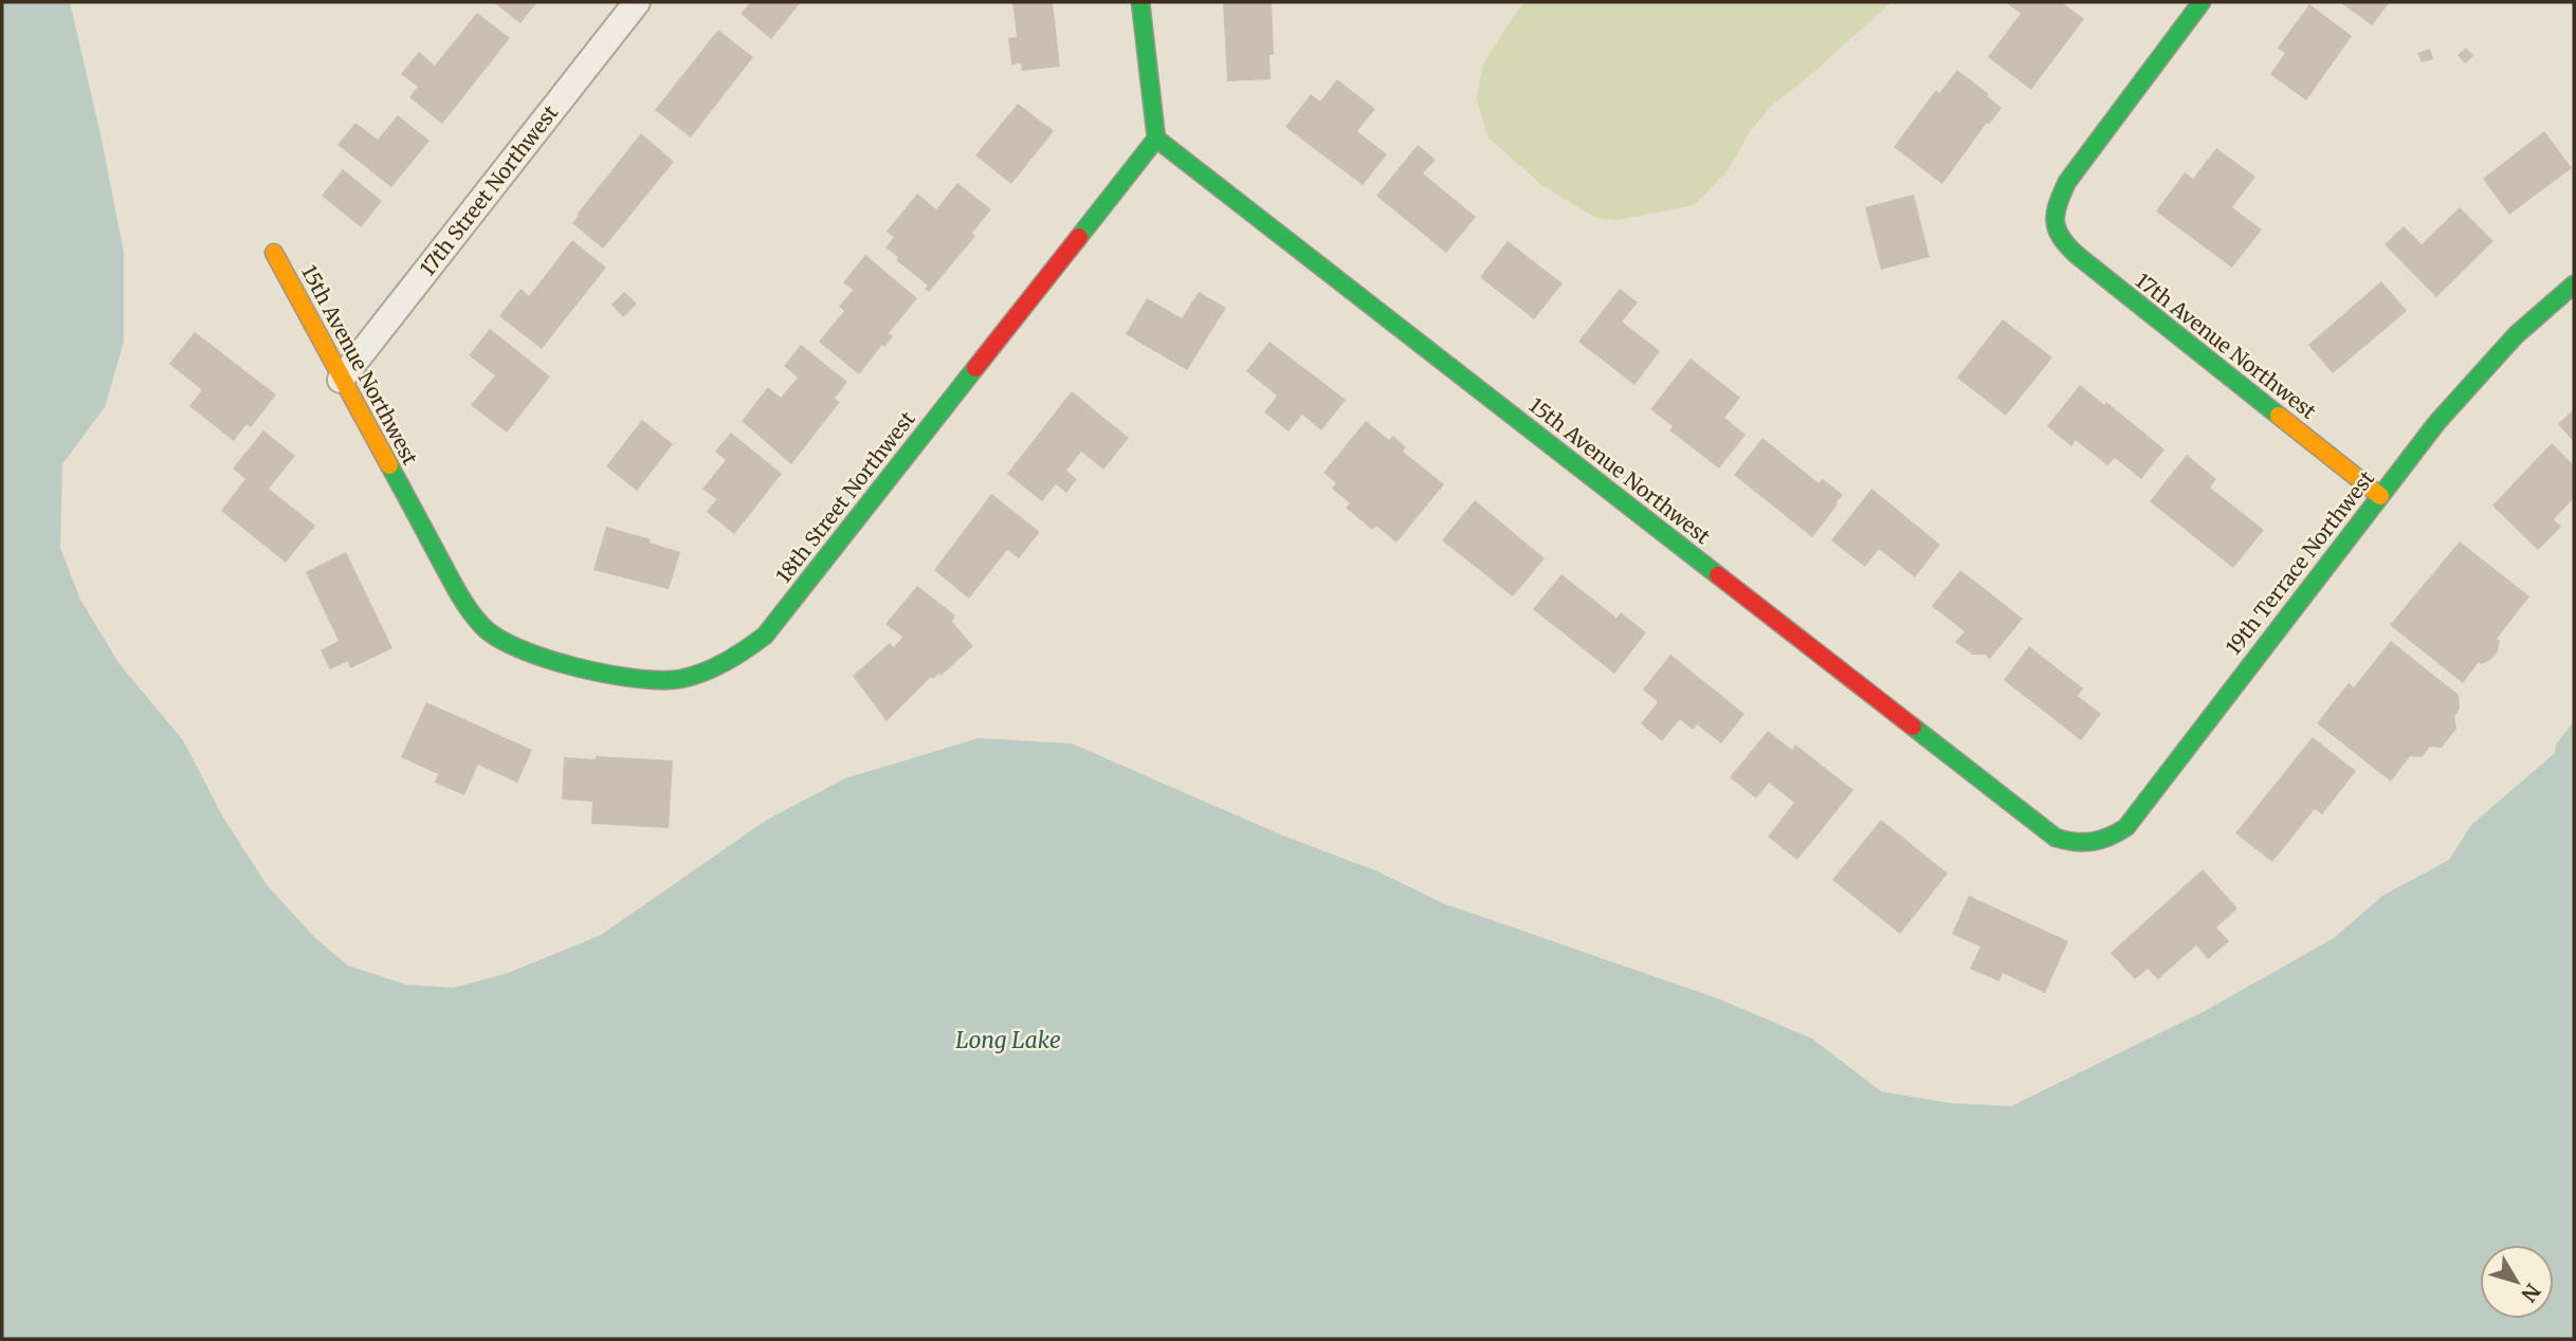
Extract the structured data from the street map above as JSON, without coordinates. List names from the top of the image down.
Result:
{
  "streets": {
    "street": [
      "17th Street Northwest",
      "17th Avenue Northwest",
      "15th Avenue Northwest",
      "18th Street Northwest",
      "19th Terrace Northwest"
    ]
  },
  "crossings": [
    ["17th Street Northwest", "15th Avenue Northwest"],
    ["17th Avenue Northwest", "19th Terrace Northwest"],
    ["15th Avenue Northwest", "18th Street Northwest"],
    ["15th Avenue Northwest", "19th Terrace Northwest"]
  ],
  "water": ["Long Lake"],
  "north": "bottom right"
}
